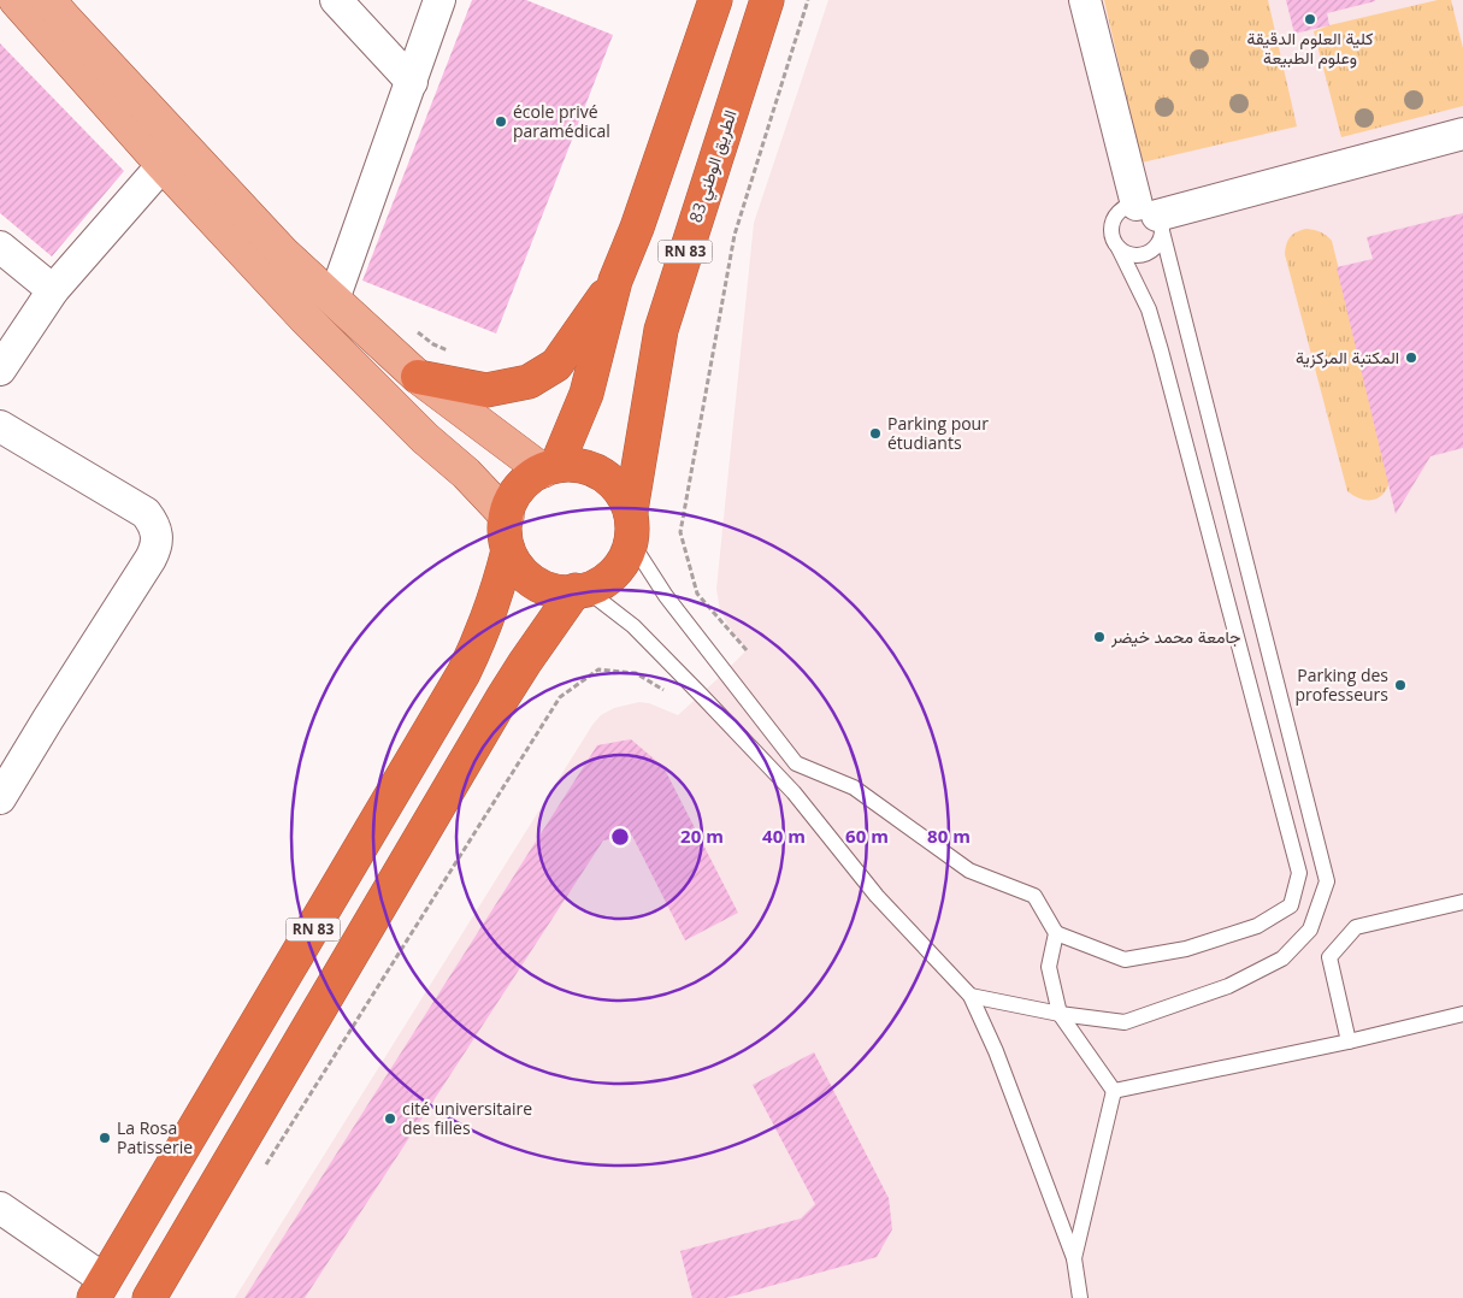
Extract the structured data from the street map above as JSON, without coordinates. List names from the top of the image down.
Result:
{
  "streets": {
    "highway": ["الطريق الوطني 83", "RN 83"]
  },
  "crossings": [
    ["الطريق الوطني 83", "RN 83"]
  ],
  "places": [
    "كلية العلوم الدقيقة وعلوم الطبيعة",
    "école privé paramédical",
    "المكتبة المركزية",
    "Parking pour étudiants",
    "جامعة محمد خيضر",
    "Parking des professeurs",
    "cité universitaire des filles",
    "La Rosa Patisserie"
  ],
  "rings": [
    "20 m",
    "40 m",
    "60 m",
    "80 m"
  ]
}
